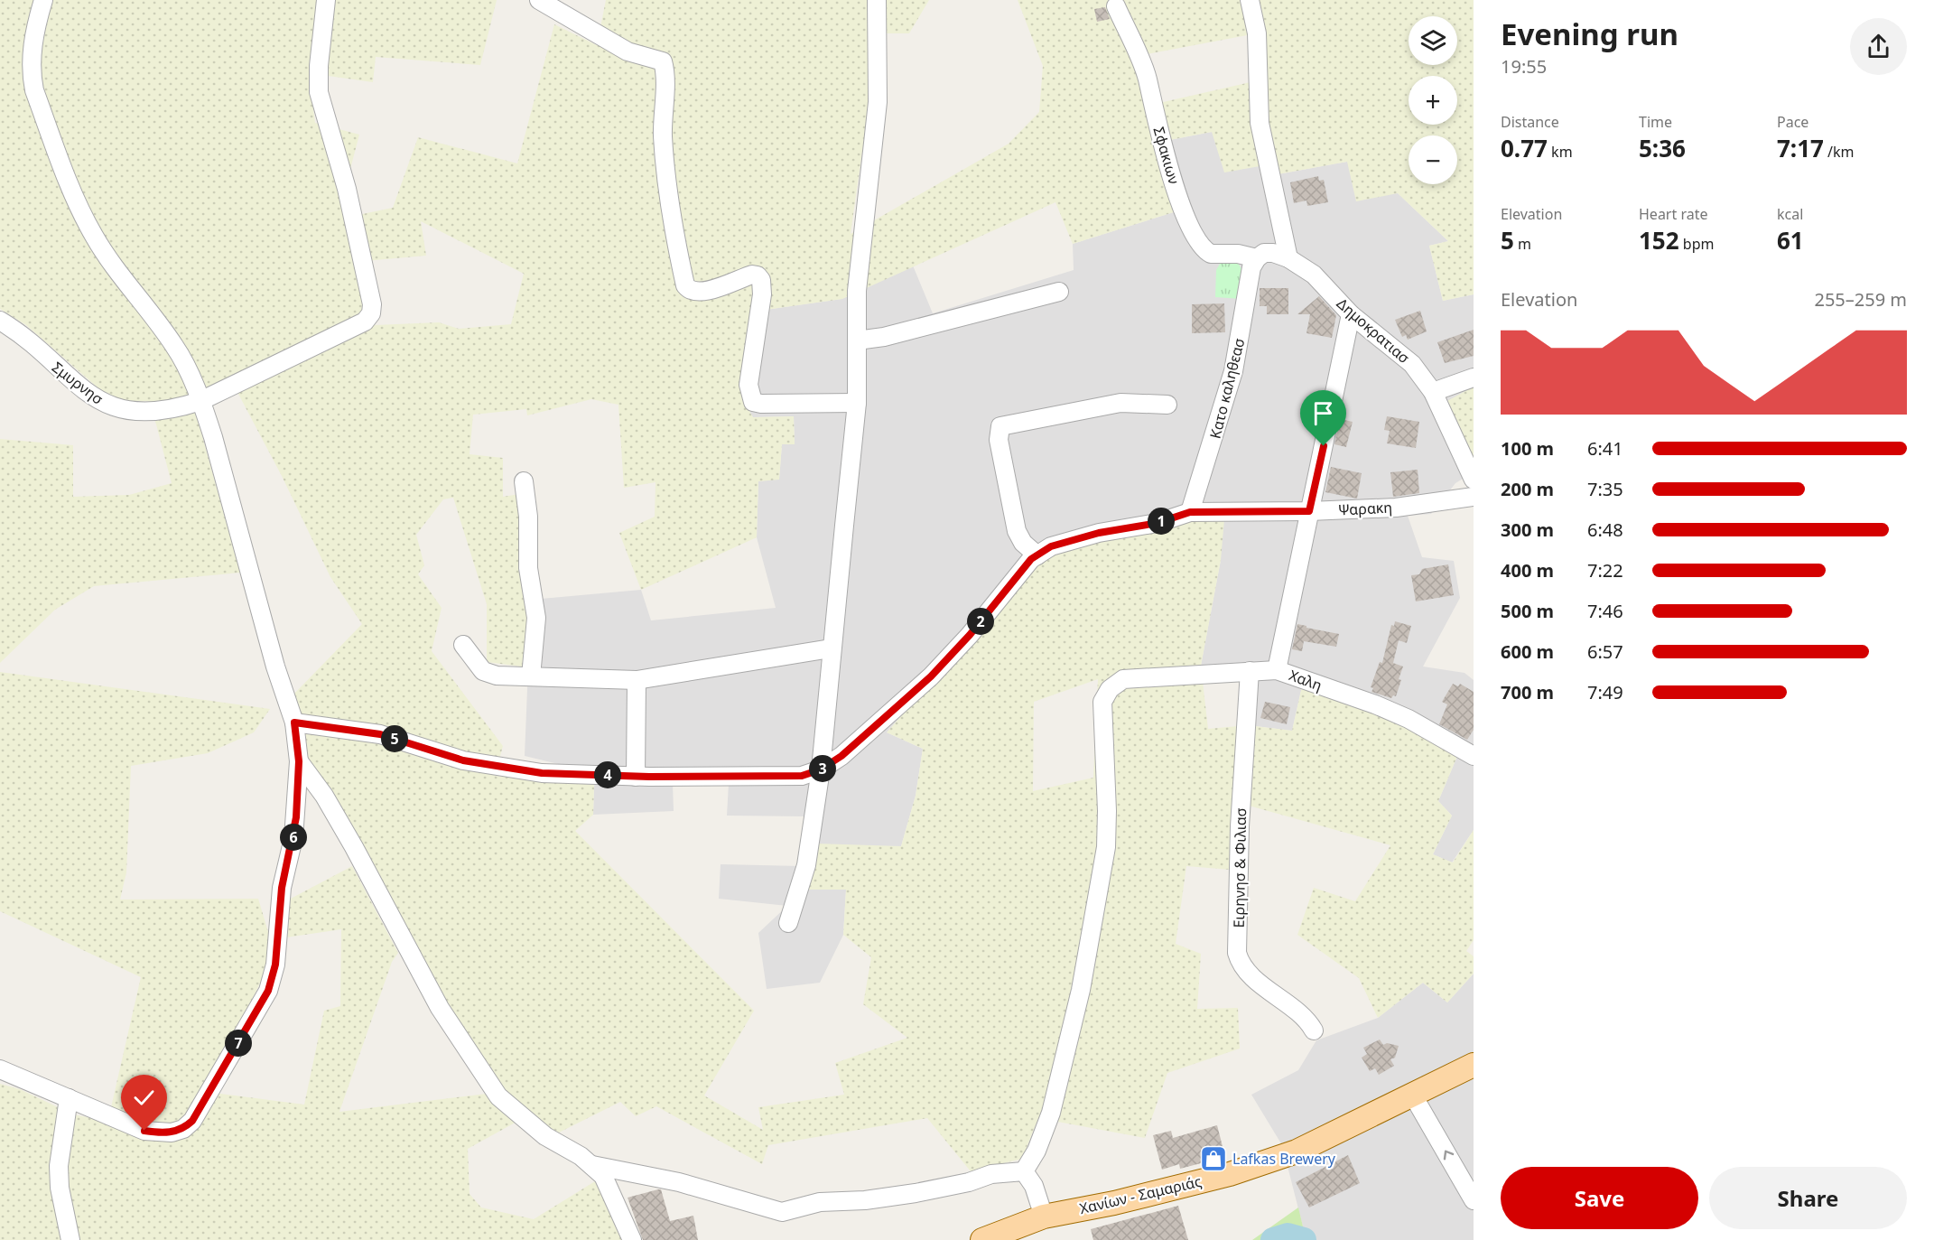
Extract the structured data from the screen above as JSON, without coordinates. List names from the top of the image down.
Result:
{
  "streets": {
    "main road": ["Χανίων - Σαμαριάς"],
    "street": [
      "Σφακιων",
      "Δημοκρατιασ",
      "Σμυρνησ",
      "Κατο καληθεασ",
      "Ψαρακη",
      "Χαλη",
      "Ειρηνησ & Φιλιασ"
    ]
  },
  "crossings": [
    ["Σφακιων", "Δημοκρατιασ"],
    ["Σφακιων", "Κατο καληθεασ"],
    ["Δημοκρατιασ", "Κατο καληθεασ"],
    ["Κατο καληθεασ", "Ψαρακη"],
    ["Χαλη", "Ειρηνησ & Φιλιασ"]
  ],
  "places": {
    "shop": ["Lafkas Brewery"]
  },
  "page": {
    "heading": ["Evening run", "19:55"],
    "map_buttons": ["+", "−"],
    "stats": [
      ["Distance", "0.77 km"],
      ["Time", "5:36"],
      ["Pace", "7:17 /km"],
      ["Elevation", "5 m"],
      ["Heart rate", "152 bpm"],
      ["kcal", "61"]
    ],
    "chart": ["Elevation", "255–259 m"],
    "list": [
      {
        "name": "100 m",
        "note": "6:41"
      },
      {
        "name": "200 m",
        "note": "7:35"
      },
      {
        "name": "300 m",
        "note": "6:48"
      },
      {
        "name": "400 m",
        "note": "7:22"
      },
      {
        "name": "500 m",
        "note": "7:46"
      },
      {
        "name": "600 m",
        "note": "6:57"
      },
      {
        "name": "700 m",
        "note": "7:49"
      }
    ],
    "pins": [
      "1",
      "2",
      "5",
      "3",
      "4",
      "6",
      "7"
    ],
    "buttons": ["Save", "Share"]
  }
}
